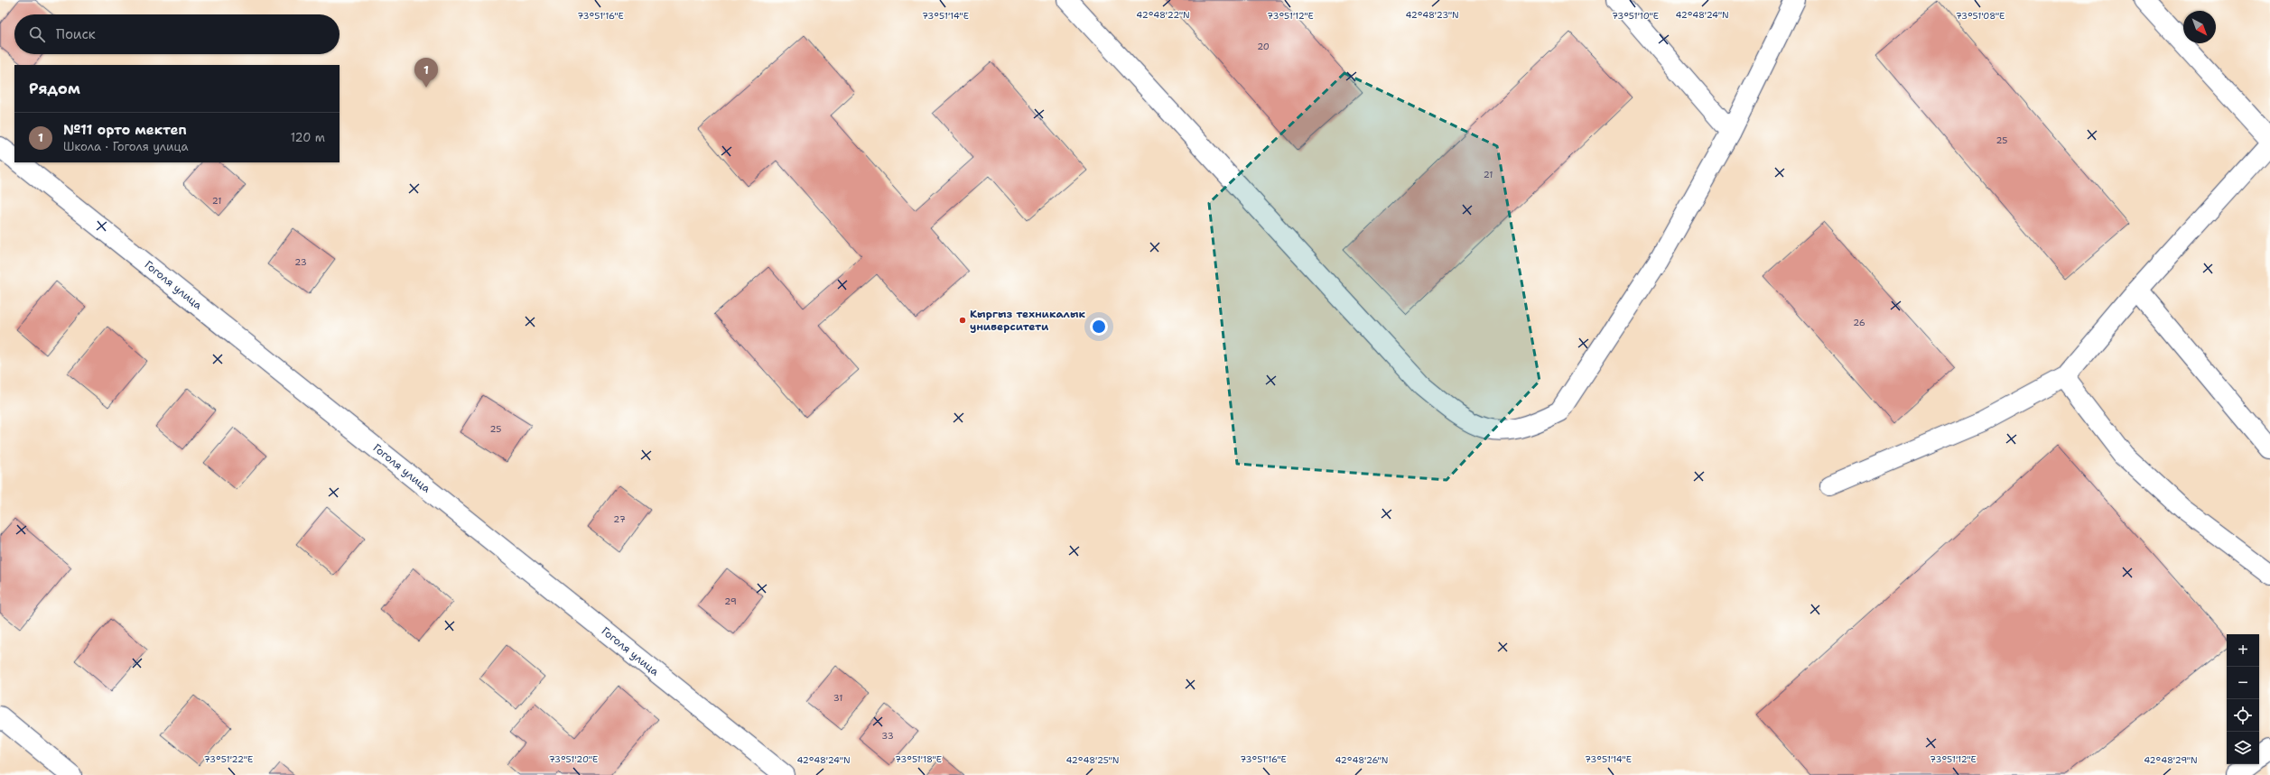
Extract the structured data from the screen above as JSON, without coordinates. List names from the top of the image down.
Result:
{
  "streets": {
    "street": ["Гоголя улица"]
  },
  "places": ["Кыргыз техникалык университети"],
  "house_numbers": [
    "20",
    "25",
    "21",
    "21",
    "23",
    "26",
    "25",
    "27",
    "29",
    "31",
    "33"
  ],
  "north": "bottom right",
  "page": {
    "search": "Поиск",
    "pins": "1",
    "heading": "Рядом",
    "list": [
      {
        "mark": "1",
        "name": "№11 орто мектеп",
        "note": "Школа · Гоголя улица",
        "value": "120 m"
      }
    ],
    "map_buttons": ["+", "−"]
  },
  "coordinates": [
    "42°48'22\"N",
    "42°48'23\"N",
    "42°48'24\"N",
    "73°51'16\"E",
    "73°51'14\"E",
    "73°51'12\"E",
    "73°51'10\"E",
    "73°51'08\"E",
    "73°51'22\"E",
    "73°51'20\"E",
    "73°51'18\"E",
    "42°48'25\"N",
    "42°48'26\"N",
    "42°48'29\"N"
  ]
}
